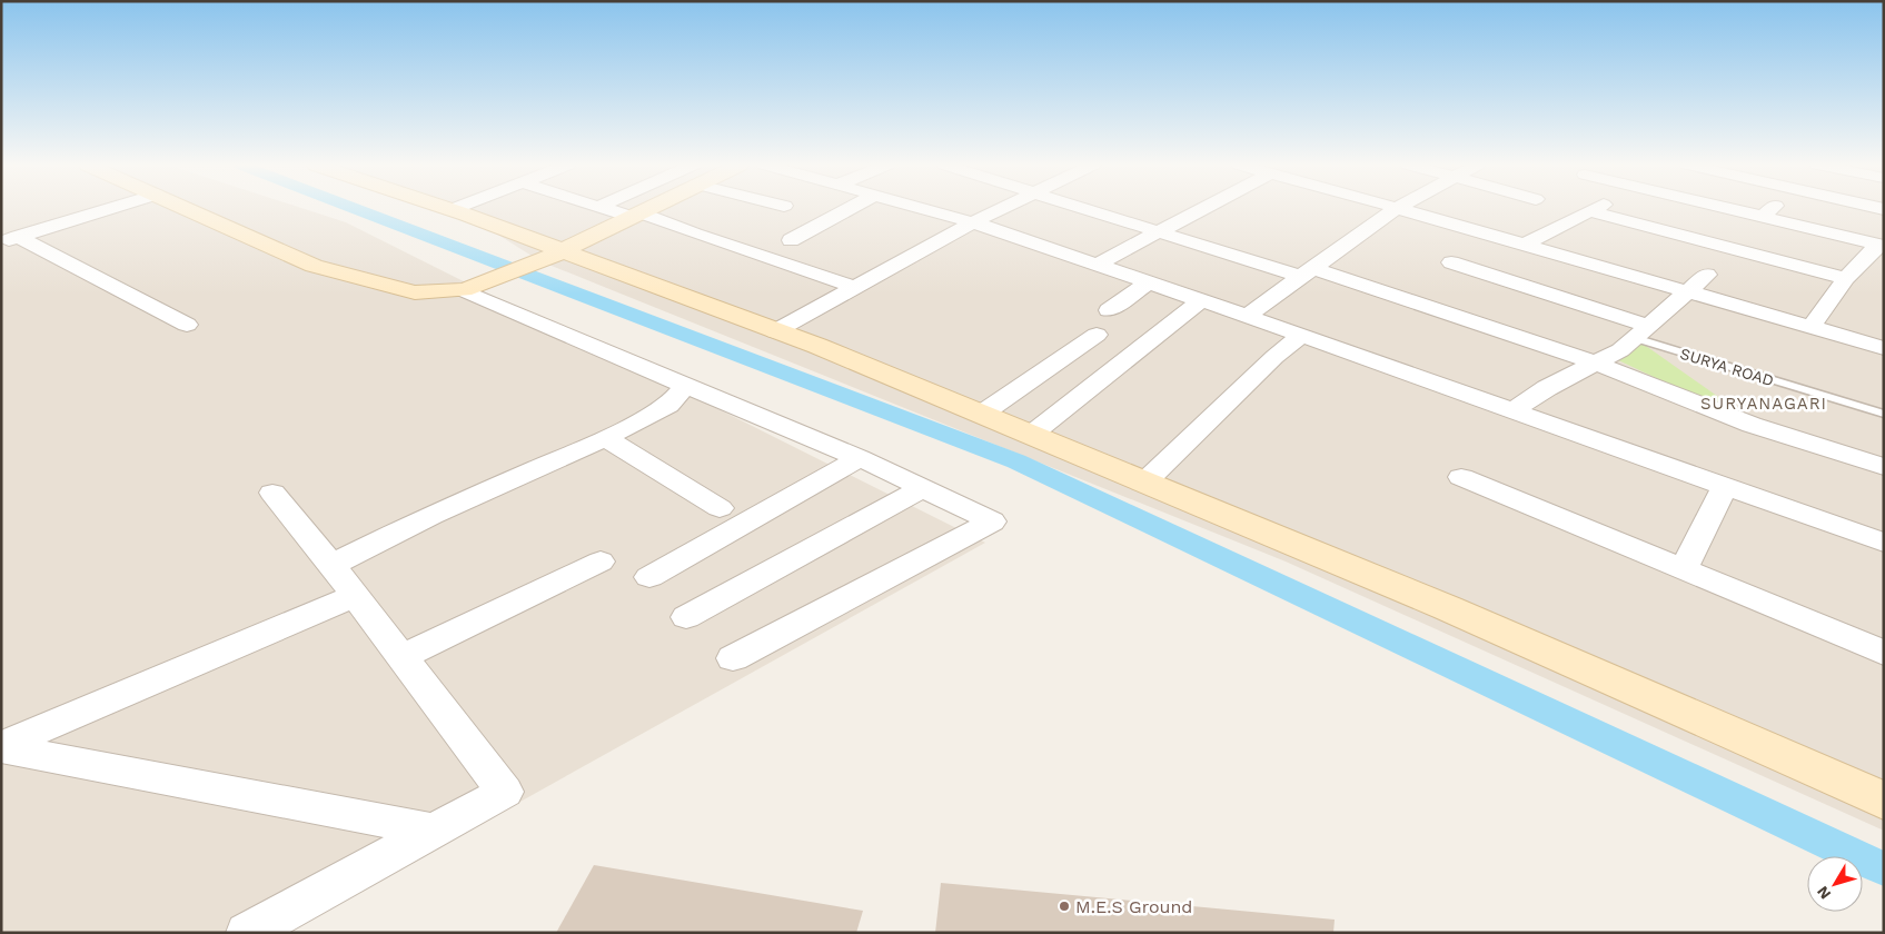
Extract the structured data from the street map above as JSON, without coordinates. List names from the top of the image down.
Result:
{
  "streets": {
    "lane": ["SURYA ROAD"]
  },
  "districts": ["SURYANAGARI"],
  "places": ["M.E.S Ground"],
  "north": "bottom left"
}
